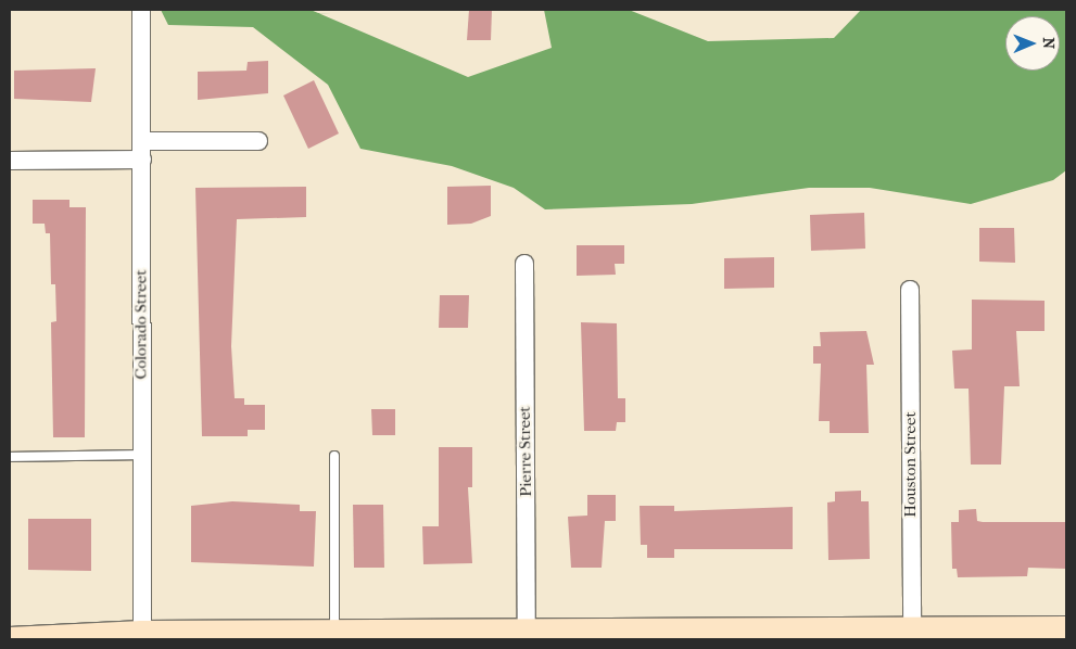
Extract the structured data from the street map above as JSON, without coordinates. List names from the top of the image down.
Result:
{
  "streets": {
    "street": ["Colorado Street", "Pierre Street", "Houston Street"]
  },
  "north": "right"
}
